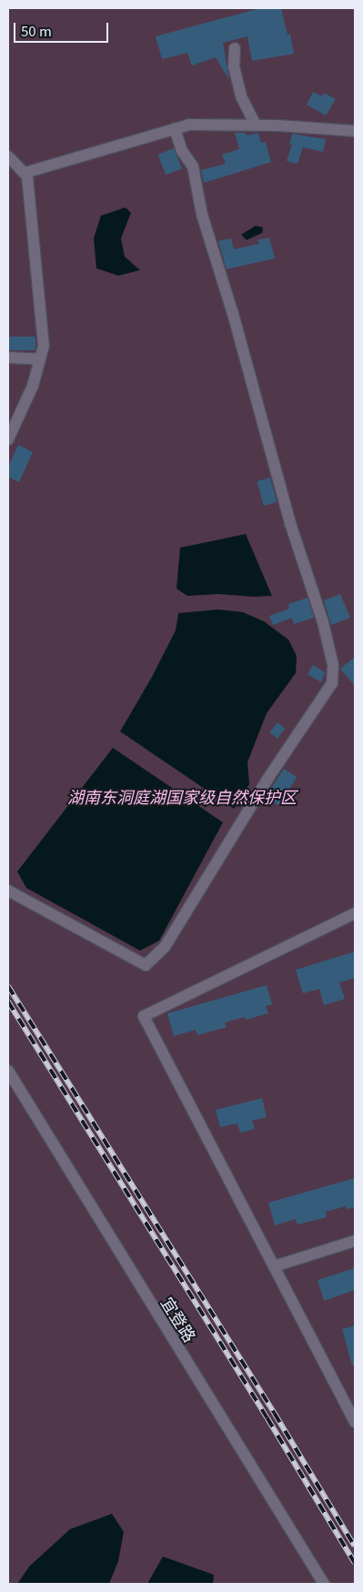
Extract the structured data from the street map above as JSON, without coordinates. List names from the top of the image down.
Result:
{
  "streets": {
    "street": ["宜登路"]
  },
  "parks": ["湖南东洞庭湖国家级自然保护区"],
  "scale_bar": "50 m"
}
